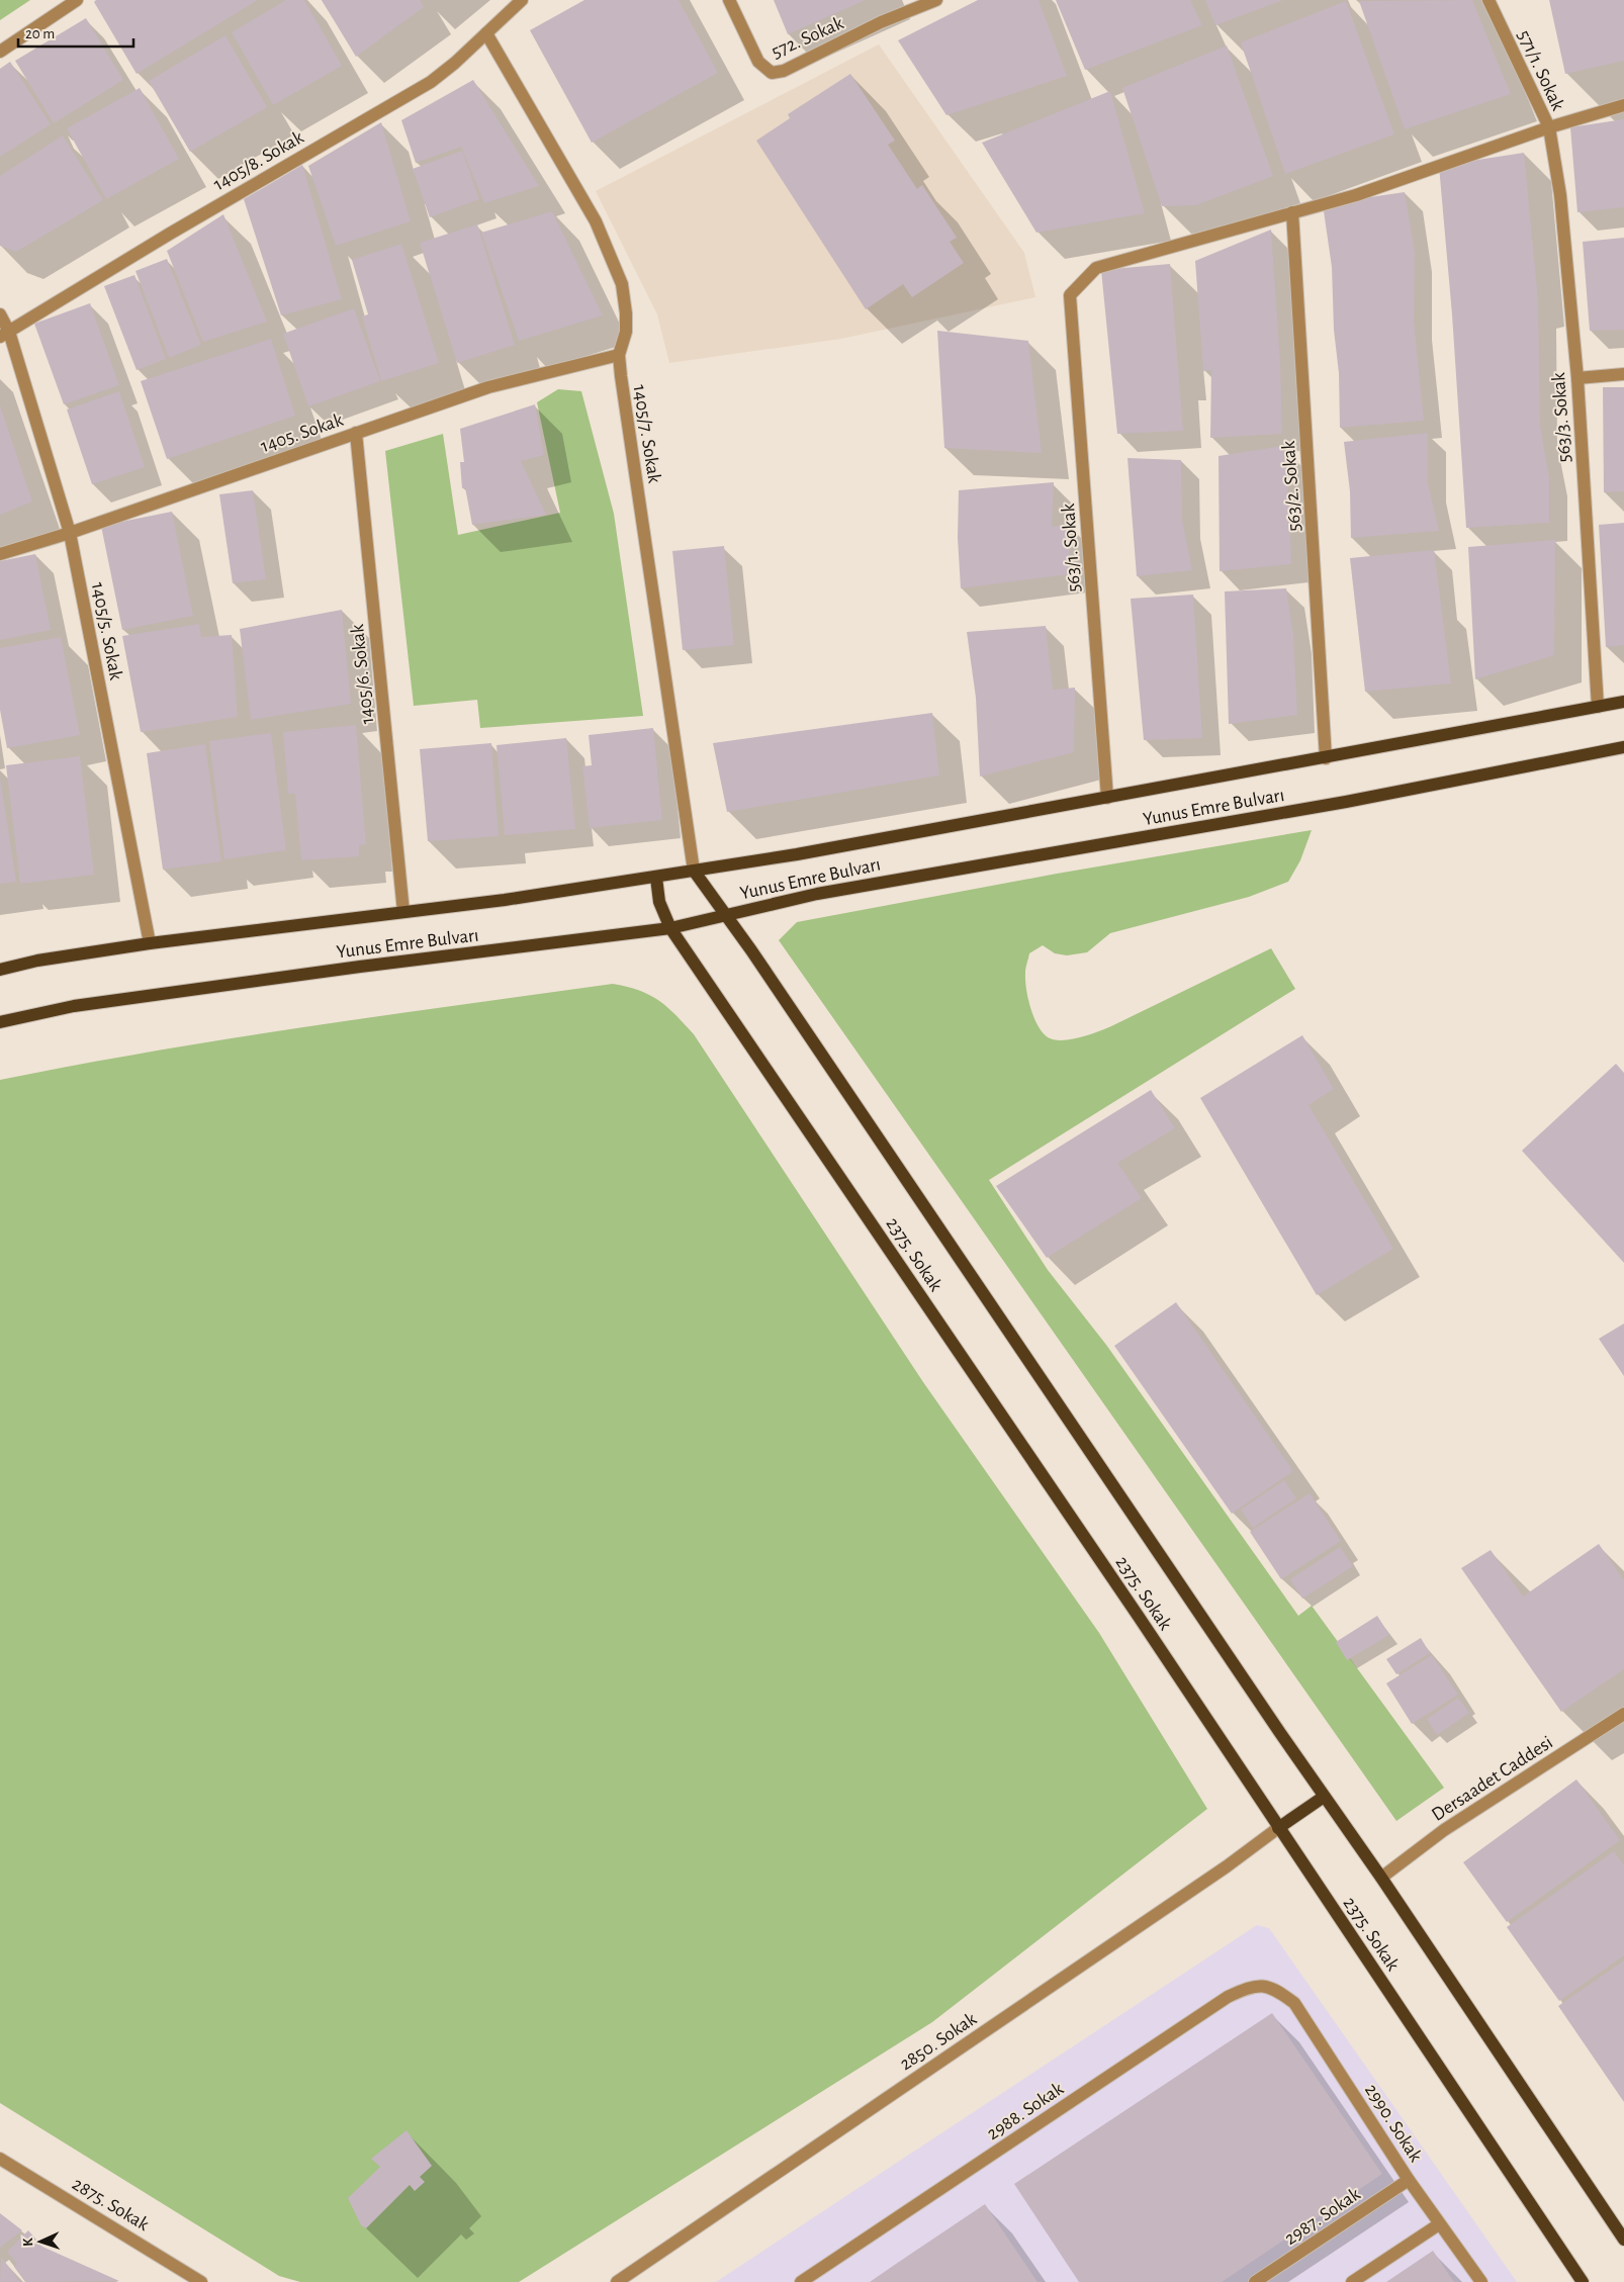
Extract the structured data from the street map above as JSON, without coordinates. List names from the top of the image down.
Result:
{
  "streets": {
    "main road": ["Yunus Emre Bulvarı", "2375. Sokak"],
    "street": [
      "572. Sokak",
      "571/1. Sokak",
      "1405/8. Sokak",
      "563/3. Sokak",
      "1405. Sokak",
      "1405/7. Sokak",
      "563/2. Sokak",
      "563/1. Sokak",
      "1405/5. Sokak",
      "1405/6. Sokak",
      "Dersaadet Caddesi",
      "2850. Sokak",
      "2988. Sokak",
      "2990. Sokak",
      "2875. Sokak",
      "2987. Sokak"
    ]
  },
  "crossings": [
    ["571/1. Sokak", "563/3. Sokak"],
    ["1405/8. Sokak", "1405/7. Sokak"],
    ["1405/8. Sokak", "1405/5. Sokak"],
    ["563/3. Sokak", "Yunus Emre Bulvarı"],
    ["1405. Sokak", "1405/7. Sokak"],
    ["1405. Sokak", "1405/5. Sokak"],
    ["1405. Sokak", "1405/6. Sokak"],
    ["1405/7. Sokak", "Yunus Emre Bulvarı"],
    ["1405/7. Sokak", "2375. Sokak"],
    ["563/2. Sokak", "563/1. Sokak"],
    ["563/2. Sokak", "Yunus Emre Bulvarı"],
    ["563/1. Sokak", "Yunus Emre Bulvarı"],
    ["1405/5. Sokak", "Yunus Emre Bulvarı"],
    ["1405/6. Sokak", "Yunus Emre Bulvarı"],
    ["Yunus Emre Bulvarı", "2375. Sokak"],
    ["2375. Sokak", "Dersaadet Caddesi"],
    ["2375. Sokak", "2850. Sokak"],
    ["2988. Sokak", "2990. Sokak"],
    ["2990. Sokak", "2987. Sokak"]
  ],
  "scale_bar": "20 m",
  "north": "left"
}
